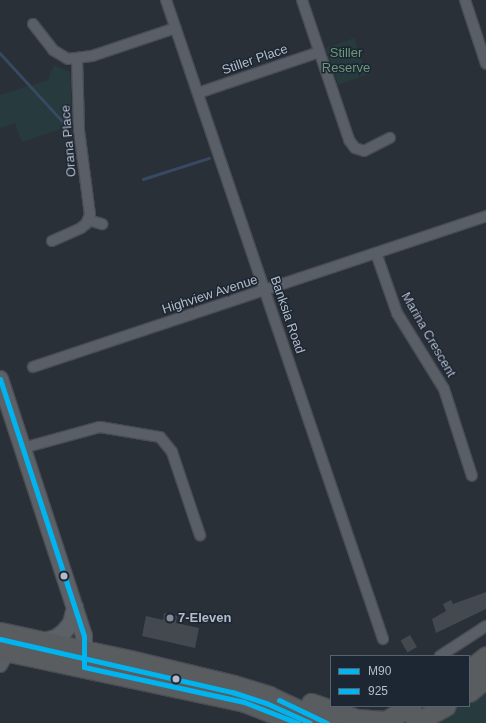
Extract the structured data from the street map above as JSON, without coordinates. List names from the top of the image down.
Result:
{
  "streets": {
    "street": [
      "Stiller Place",
      "Orana Place",
      "Highview Avenue",
      "Banksia Road",
      "Marina Crescent"
    ]
  },
  "crossings": [
    ["Stiller Place", "Banksia Road"],
    ["Highview Avenue", "Banksia Road"],
    ["Highview Avenue", "Marina Crescent"]
  ],
  "parks": ["Stiller Reserve"],
  "places": ["7-Eleven"],
  "lines": ["transit line M90", "transit line 925"],
  "legend": ["M90", "925"]
}
